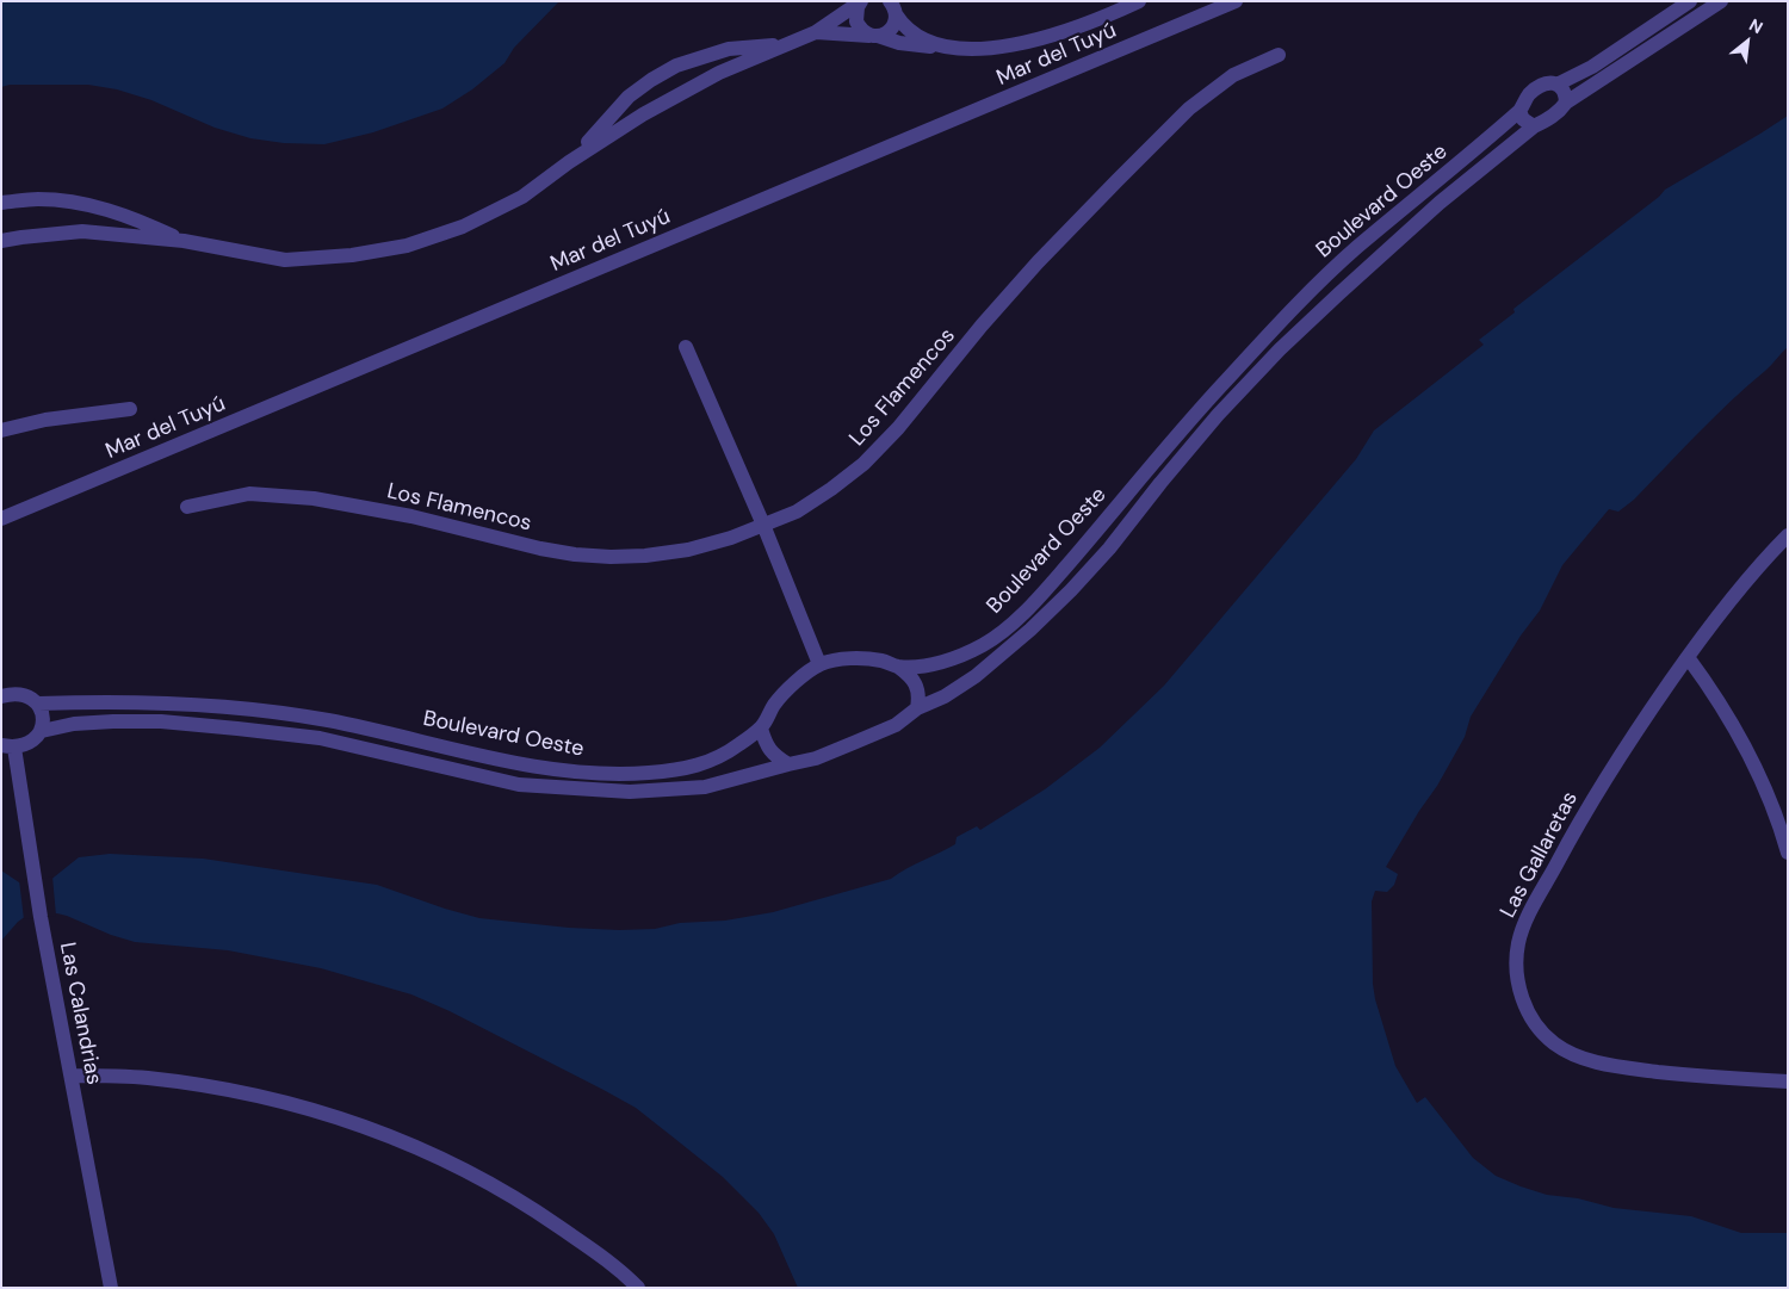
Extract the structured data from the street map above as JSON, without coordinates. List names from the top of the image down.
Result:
{
  "streets": {
    "street": [
      "Mar del Tuyú",
      "Boulevard Oeste",
      "Los Flamencos",
      "Las Gallaretas",
      "Las Calandrias"
    ]
  },
  "north": "top right"
}
